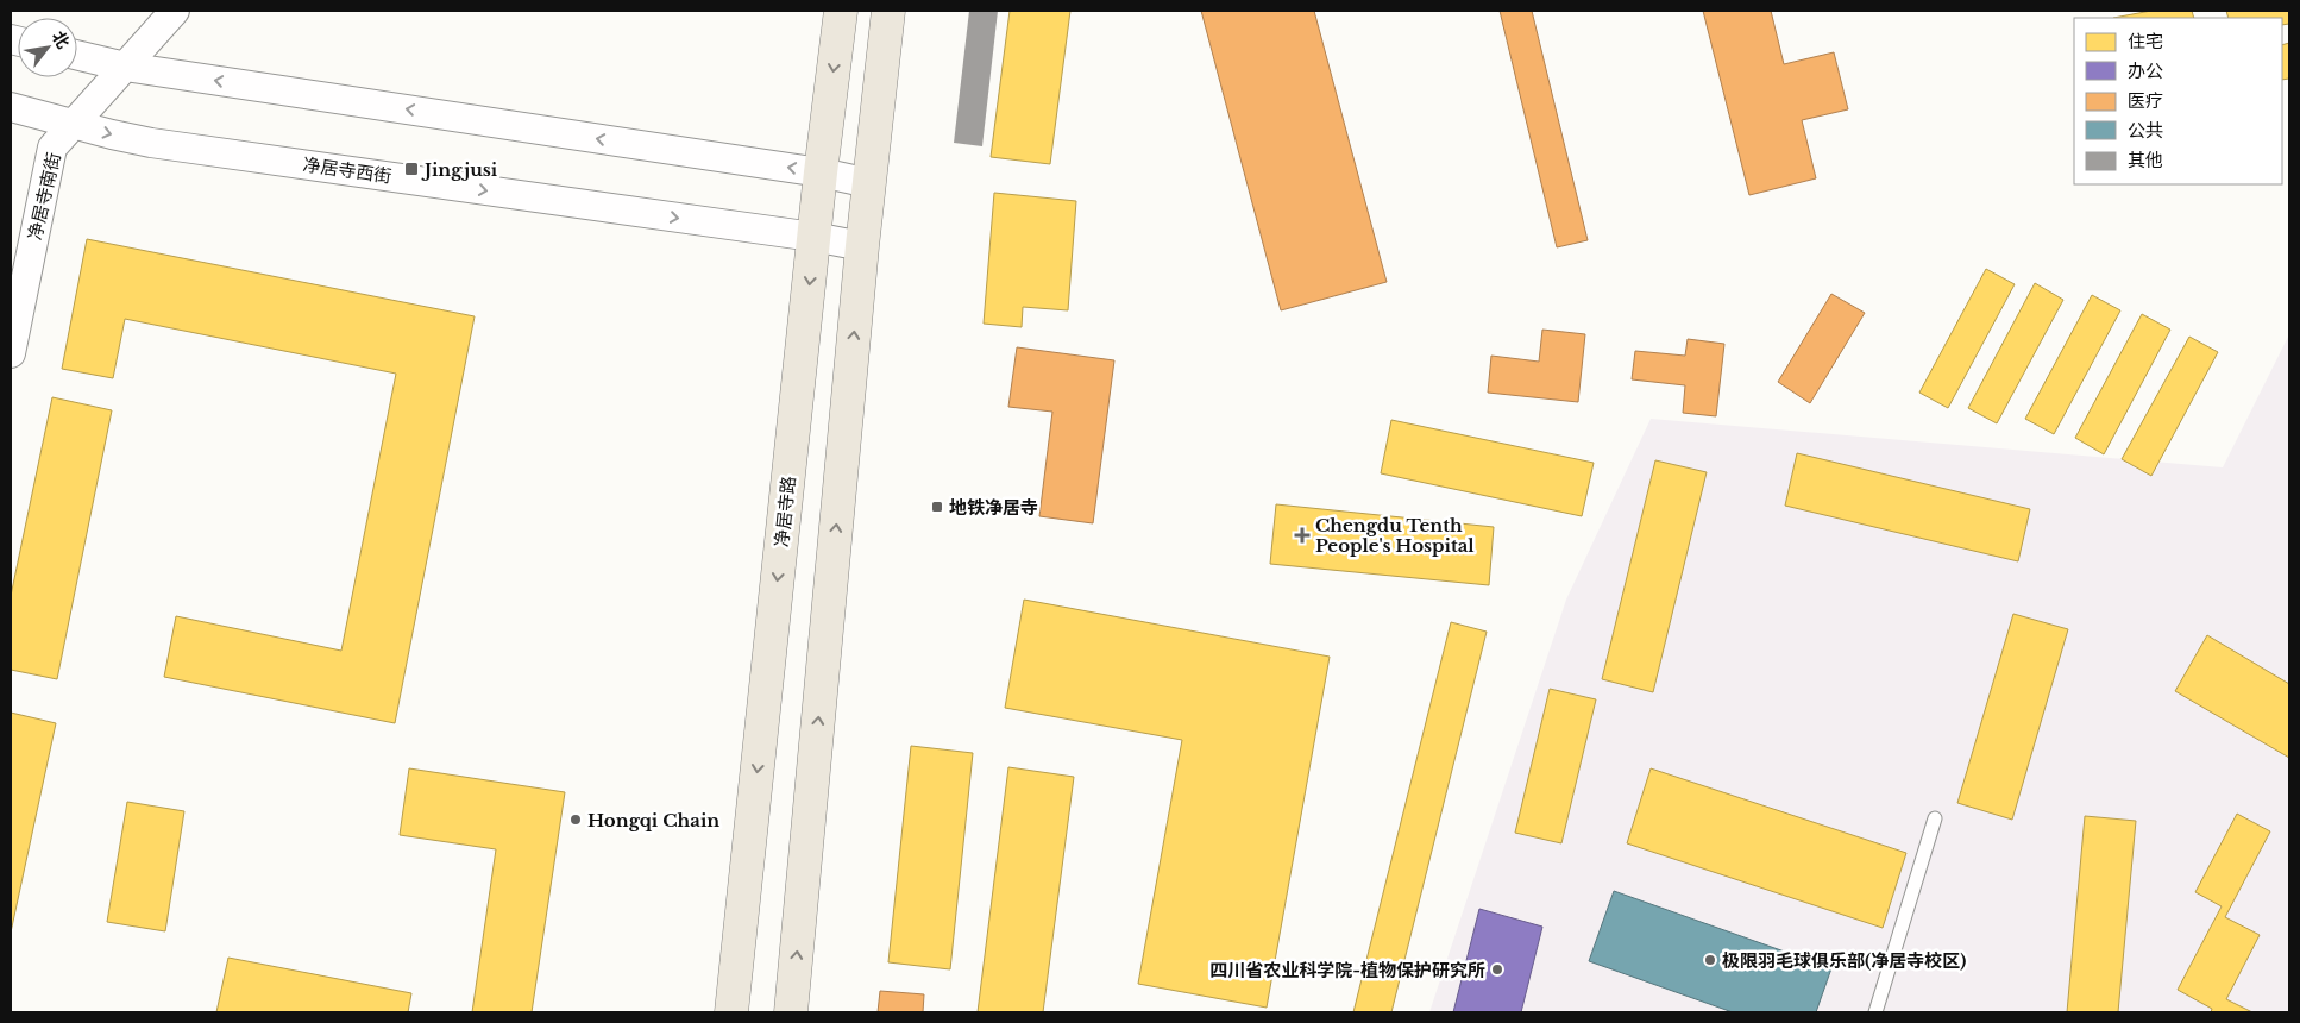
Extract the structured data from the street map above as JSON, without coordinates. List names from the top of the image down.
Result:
{
  "streets": {
    "main road": ["净居寺路"],
    "street": ["净居寺西街", "净居寺南街"]
  },
  "crossings": [
    ["净居寺西街", "净居寺南街"],
    ["净居寺西街", "净居寺路"]
  ],
  "places": {
    "transit": ["Jingjusi", "地铁净居寺"],
    "health": ["Chengdu Tenth People's Hospital"],
    "other": ["Hongqi Chain", "极限羽毛球俱乐部(净居寺校区)", "四川省农业科学院-植物保护研究所"]
  },
  "legend": [
    "住宅",
    "办公",
    "医疗",
    "公共",
    "其他"
  ],
  "north": "top right"
}
